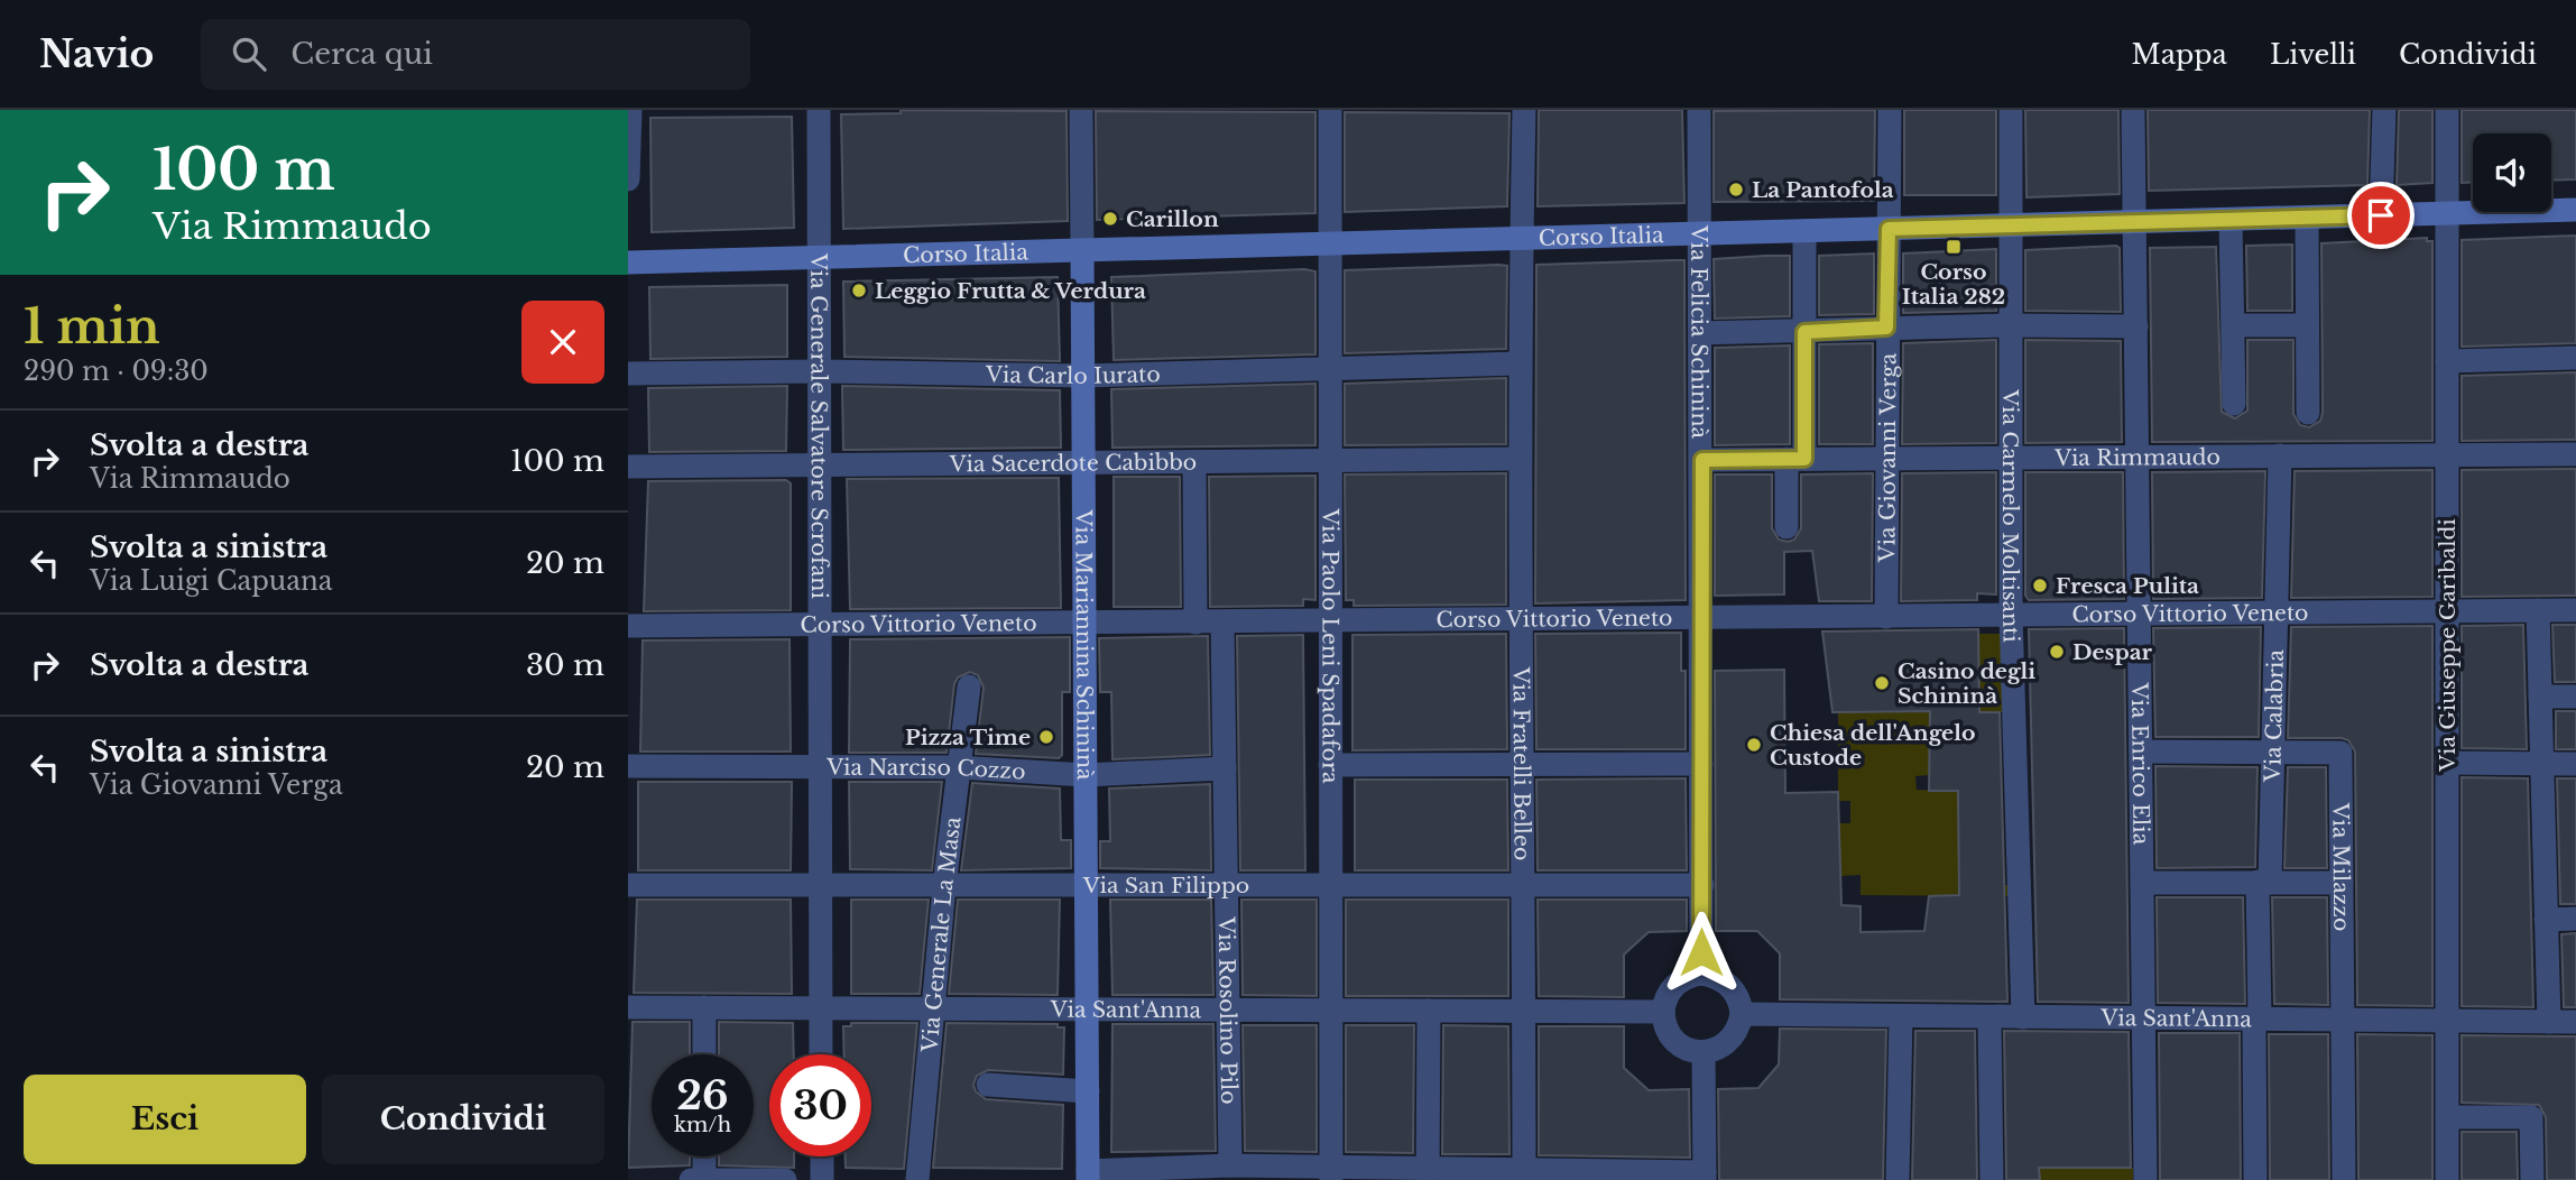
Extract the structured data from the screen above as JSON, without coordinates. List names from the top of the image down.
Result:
{
  "streets": {
    "street": [
      "Corso Italia",
      "Via Felicia Schininà",
      "Via Carlo Iurato",
      "Via Generale Salvatore Scrofani",
      "Via Rimmaudo",
      "Via Giovanni Verga",
      "Via Sacerdote Cabibbo",
      "Via Carmelo Moltisanti",
      "Corso Vittorio Veneto",
      "Via Mariannina Schininà",
      "Via Paolo Leni Spadafora",
      "Via Giuseppe Garibaldi",
      "Via Calabria",
      "Via Fratelli Belleo",
      "Via Enrico Elia",
      "Via Narciso Cozzo",
      "Via Milazzo",
      "Via San Filippo",
      "Via Generale La Masa",
      "Via Sant'Anna",
      "Via Rosolino Pilo"
    ]
  },
  "crossings": [
    ["Corso Italia", "Via Felicia Schininà"],
    ["Corso Italia", "Via Generale Salvatore Scrofani"],
    ["Corso Italia", "Via Giovanni Verga"],
    ["Corso Italia", "Via Carmelo Moltisanti"],
    ["Corso Italia", "Via Mariannina Schininà"],
    ["Corso Italia", "Via Paolo Leni Spadafora"],
    ["Corso Italia", "Via Giuseppe Garibaldi"],
    ["Corso Italia", "Via Fratelli Belleo"],
    ["Corso Italia", "Via Enrico Elia"],
    ["Via Felicia Schininà", "Via Rimmaudo"],
    ["Via Felicia Schininà", "Corso Vittorio Veneto"],
    ["Via Felicia Schininà", "Via San Filippo"],
    ["Via Felicia Schininà", "Via Sant'Anna"],
    ["Via Carlo Iurato", "Via Generale Salvatore Scrofani"],
    ["Via Carlo Iurato", "Via Mariannina Schininà"],
    ["Via Carlo Iurato", "Via Paolo Leni Spadafora"],
    ["Via Carlo Iurato", "Via Fratelli Belleo"],
    ["Via Generale Salvatore Scrofani", "Via Sacerdote Cabibbo"],
    ["Via Generale Salvatore Scrofani", "Corso Vittorio Veneto"],
    ["Via Generale Salvatore Scrofani", "Via Narciso Cozzo"],
    ["Via Generale Salvatore Scrofani", "Via San Filippo"],
    ["Via Generale Salvatore Scrofani", "Via Sant'Anna"],
    ["Via Rimmaudo", "Via Giovanni Verga"],
    ["Via Rimmaudo", "Via Carmelo Moltisanti"],
    ["Via Rimmaudo", "Via Giuseppe Garibaldi"],
    ["Via Rimmaudo", "Via Calabria"],
    ["Via Rimmaudo", "Via Enrico Elia"],
    ["Via Giovanni Verga", "Corso Vittorio Veneto"],
    ["Via Sacerdote Cabibbo", "Via Mariannina Schininà"],
    ["Via Sacerdote Cabibbo", "Via Paolo Leni Spadafora"],
    ["Via Sacerdote Cabibbo", "Via Fratelli Belleo"],
    ["Via Carmelo Moltisanti", "Corso Vittorio Veneto"],
    ["Via Carmelo Moltisanti", "Via Sant'Anna"],
    ["Corso Vittorio Veneto", "Via Mariannina Schininà"],
    ["Corso Vittorio Veneto", "Via Paolo Leni Spadafora"],
    ["Corso Vittorio Veneto", "Via Giuseppe Garibaldi"],
    ["Corso Vittorio Veneto", "Via Calabria"],
    ["Corso Vittorio Veneto", "Via Fratelli Belleo"],
    ["Corso Vittorio Veneto", "Via Enrico Elia"],
    ["Corso Vittorio Veneto", "Via Rosolino Pilo"],
    ["Via Mariannina Schininà", "Via Narciso Cozzo"],
    ["Via Mariannina Schininà", "Via San Filippo"],
    ["Via Mariannina Schininà", "Via Sant'Anna"],
    ["Via Paolo Leni Spadafora", "Via San Filippo"],
    ["Via Paolo Leni Spadafora", "Via Sant'Anna"],
    ["Via Giuseppe Garibaldi", "Via Sant'Anna"],
    ["Via Calabria", "Via Milazzo"],
    ["Via Calabria", "Via Sant'Anna"],
    ["Via Fratelli Belleo", "Via San Filippo"],
    ["Via Fratelli Belleo", "Via Sant'Anna"],
    ["Via Enrico Elia", "Via Milazzo"],
    ["Via Enrico Elia", "Via Sant'Anna"],
    ["Via Narciso Cozzo", "Via Generale La Masa"],
    ["Via Narciso Cozzo", "Via Rosolino Pilo"],
    ["Via Milazzo", "Via Sant'Anna"],
    ["Via San Filippo", "Via Generale La Masa"],
    ["Via San Filippo", "Via Rosolino Pilo"],
    ["Via Generale La Masa", "Via Sant'Anna"],
    ["Via Sant'Anna", "Via Rosolino Pilo"]
  ],
  "places": {
    "other": [
      "La Pantofola",
      "Carillon",
      "Leggio Frutta & Verdura",
      "Fresca Pulita",
      "Despar",
      "Casino degli Schininà",
      "Pizza Time",
      "Chiesa dell'Angelo Custode"
    ],
    "transit": ["Corso Italia 282"]
  },
  "page": {
    "header": "Navio",
    "search": "Cerca qui",
    "nav": ["Mappa", "Livelli", "Condividi"],
    "turn": ["100 m", "Via Rimmaudo"],
    "heading": ["1 min", "290 m · 09:30"],
    "list": [
      {
        "name": "Svolta a destra",
        "note": "Via Rimmaudo",
        "value": "100 m"
      },
      {
        "name": "Svolta a sinistra",
        "note": "Via Luigi Capuana",
        "value": "20 m"
      },
      {
        "name": "Svolta a destra",
        "value": "30 m"
      },
      {
        "name": "Svolta a sinistra",
        "note": "Via Giovanni Verga",
        "value": "20 m"
      }
    ],
    "speed": "26 km/h",
    "limit": "30",
    "buttons": ["Esci", "Condividi"]
  }
}
